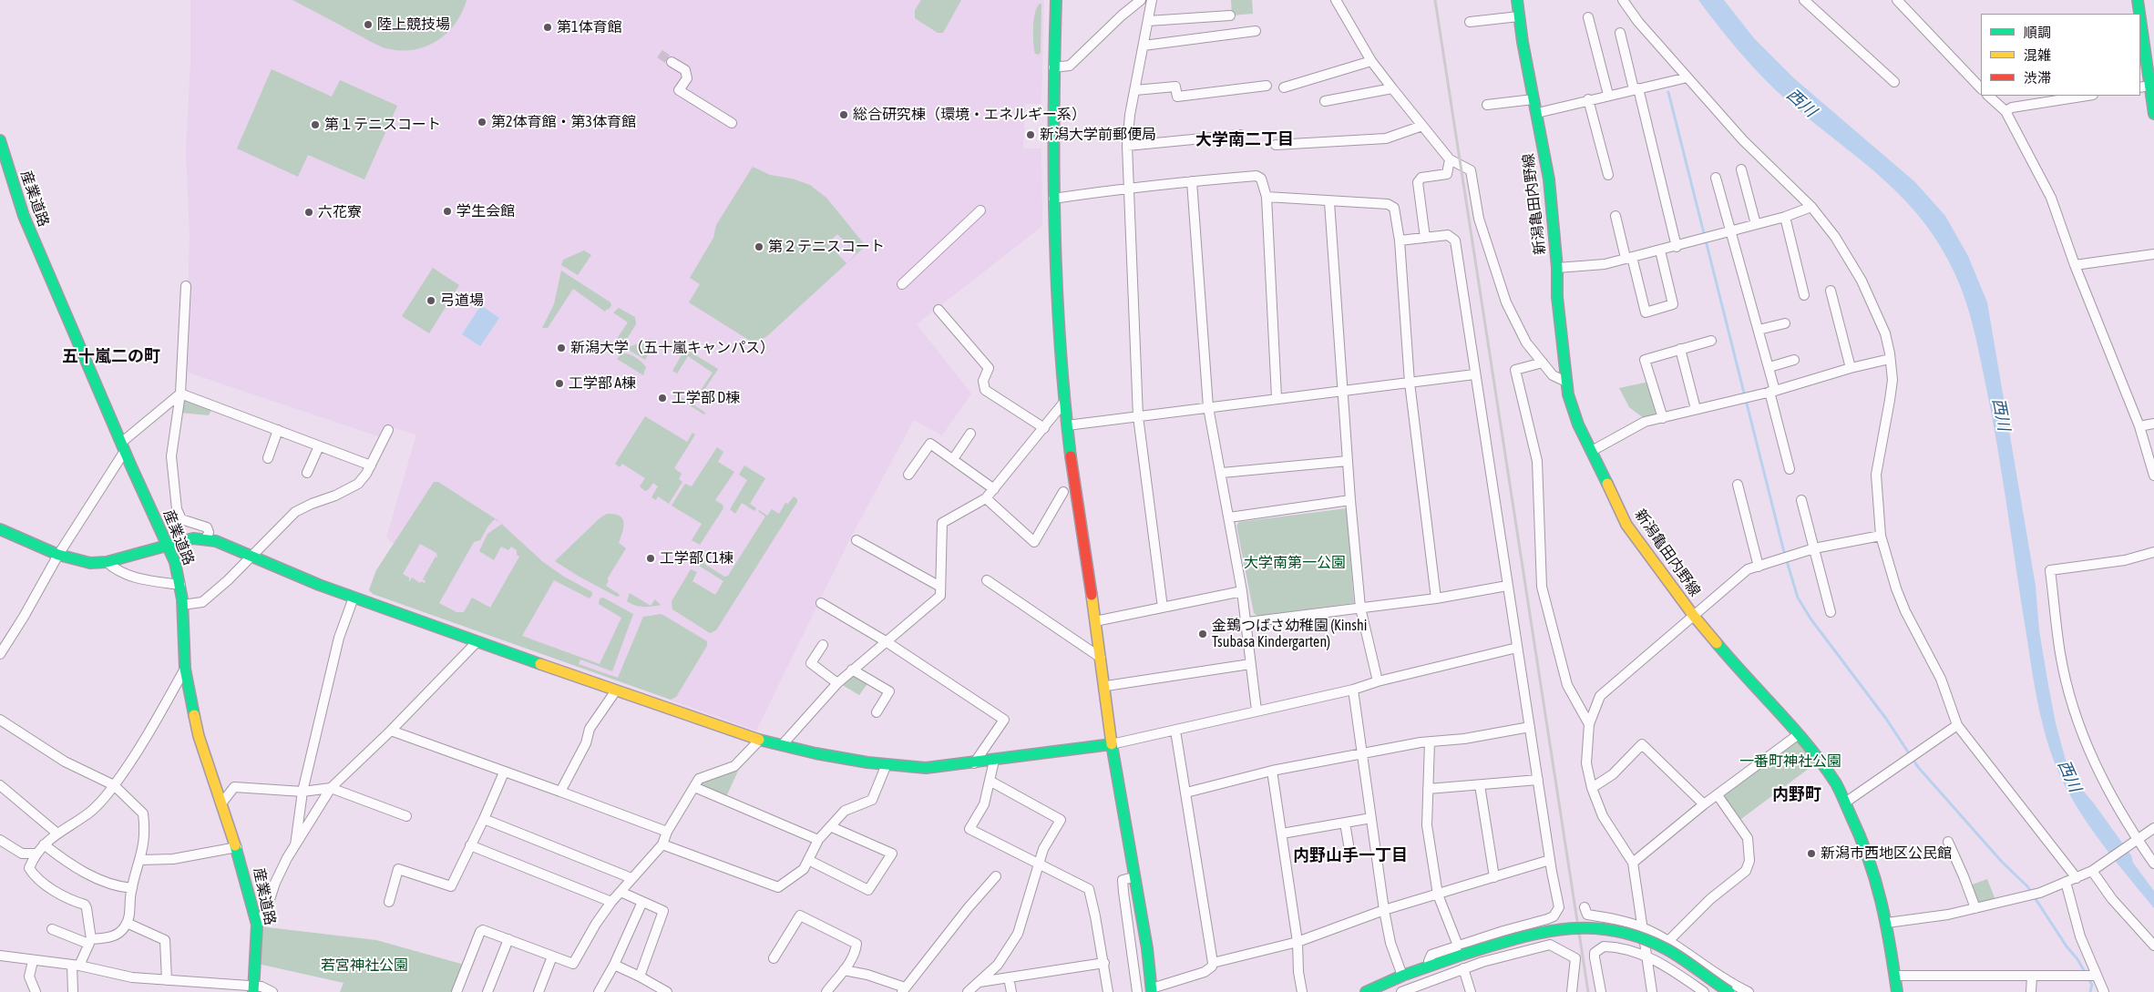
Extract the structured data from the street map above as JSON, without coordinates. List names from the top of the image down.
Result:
{
  "streets": {
    "street": ["産業道路", "新潟亀田内野線"]
  },
  "districts": [
    "大学南二丁目",
    "五十嵐二の町",
    "内野町",
    "内野山手一丁目"
  ],
  "water": ["西川"],
  "parks": ["大学南第一公園", "一番町神社公園", "若宮神社公園"],
  "places": [
    "陸上競技場",
    "第1体育館",
    "総合研究棟（環境・エネルギー系）",
    "第2体育館・第3体育館",
    "第１テニスコート",
    "新潟大学前郵便局",
    "学生会館",
    "六花寮",
    "第２テニスコート",
    "弓道場",
    "新潟大学（五十嵐キャンパス）",
    "工学部 A棟",
    "工学部 D棟",
    "工学部 C1棟",
    "金鵄つばさ幼稚園 (Kinshi Tsubasa Kindergarten)",
    "新潟市西地区公民館"
  ],
  "legend": ["順調", "混雑", "渋滞"]
}
